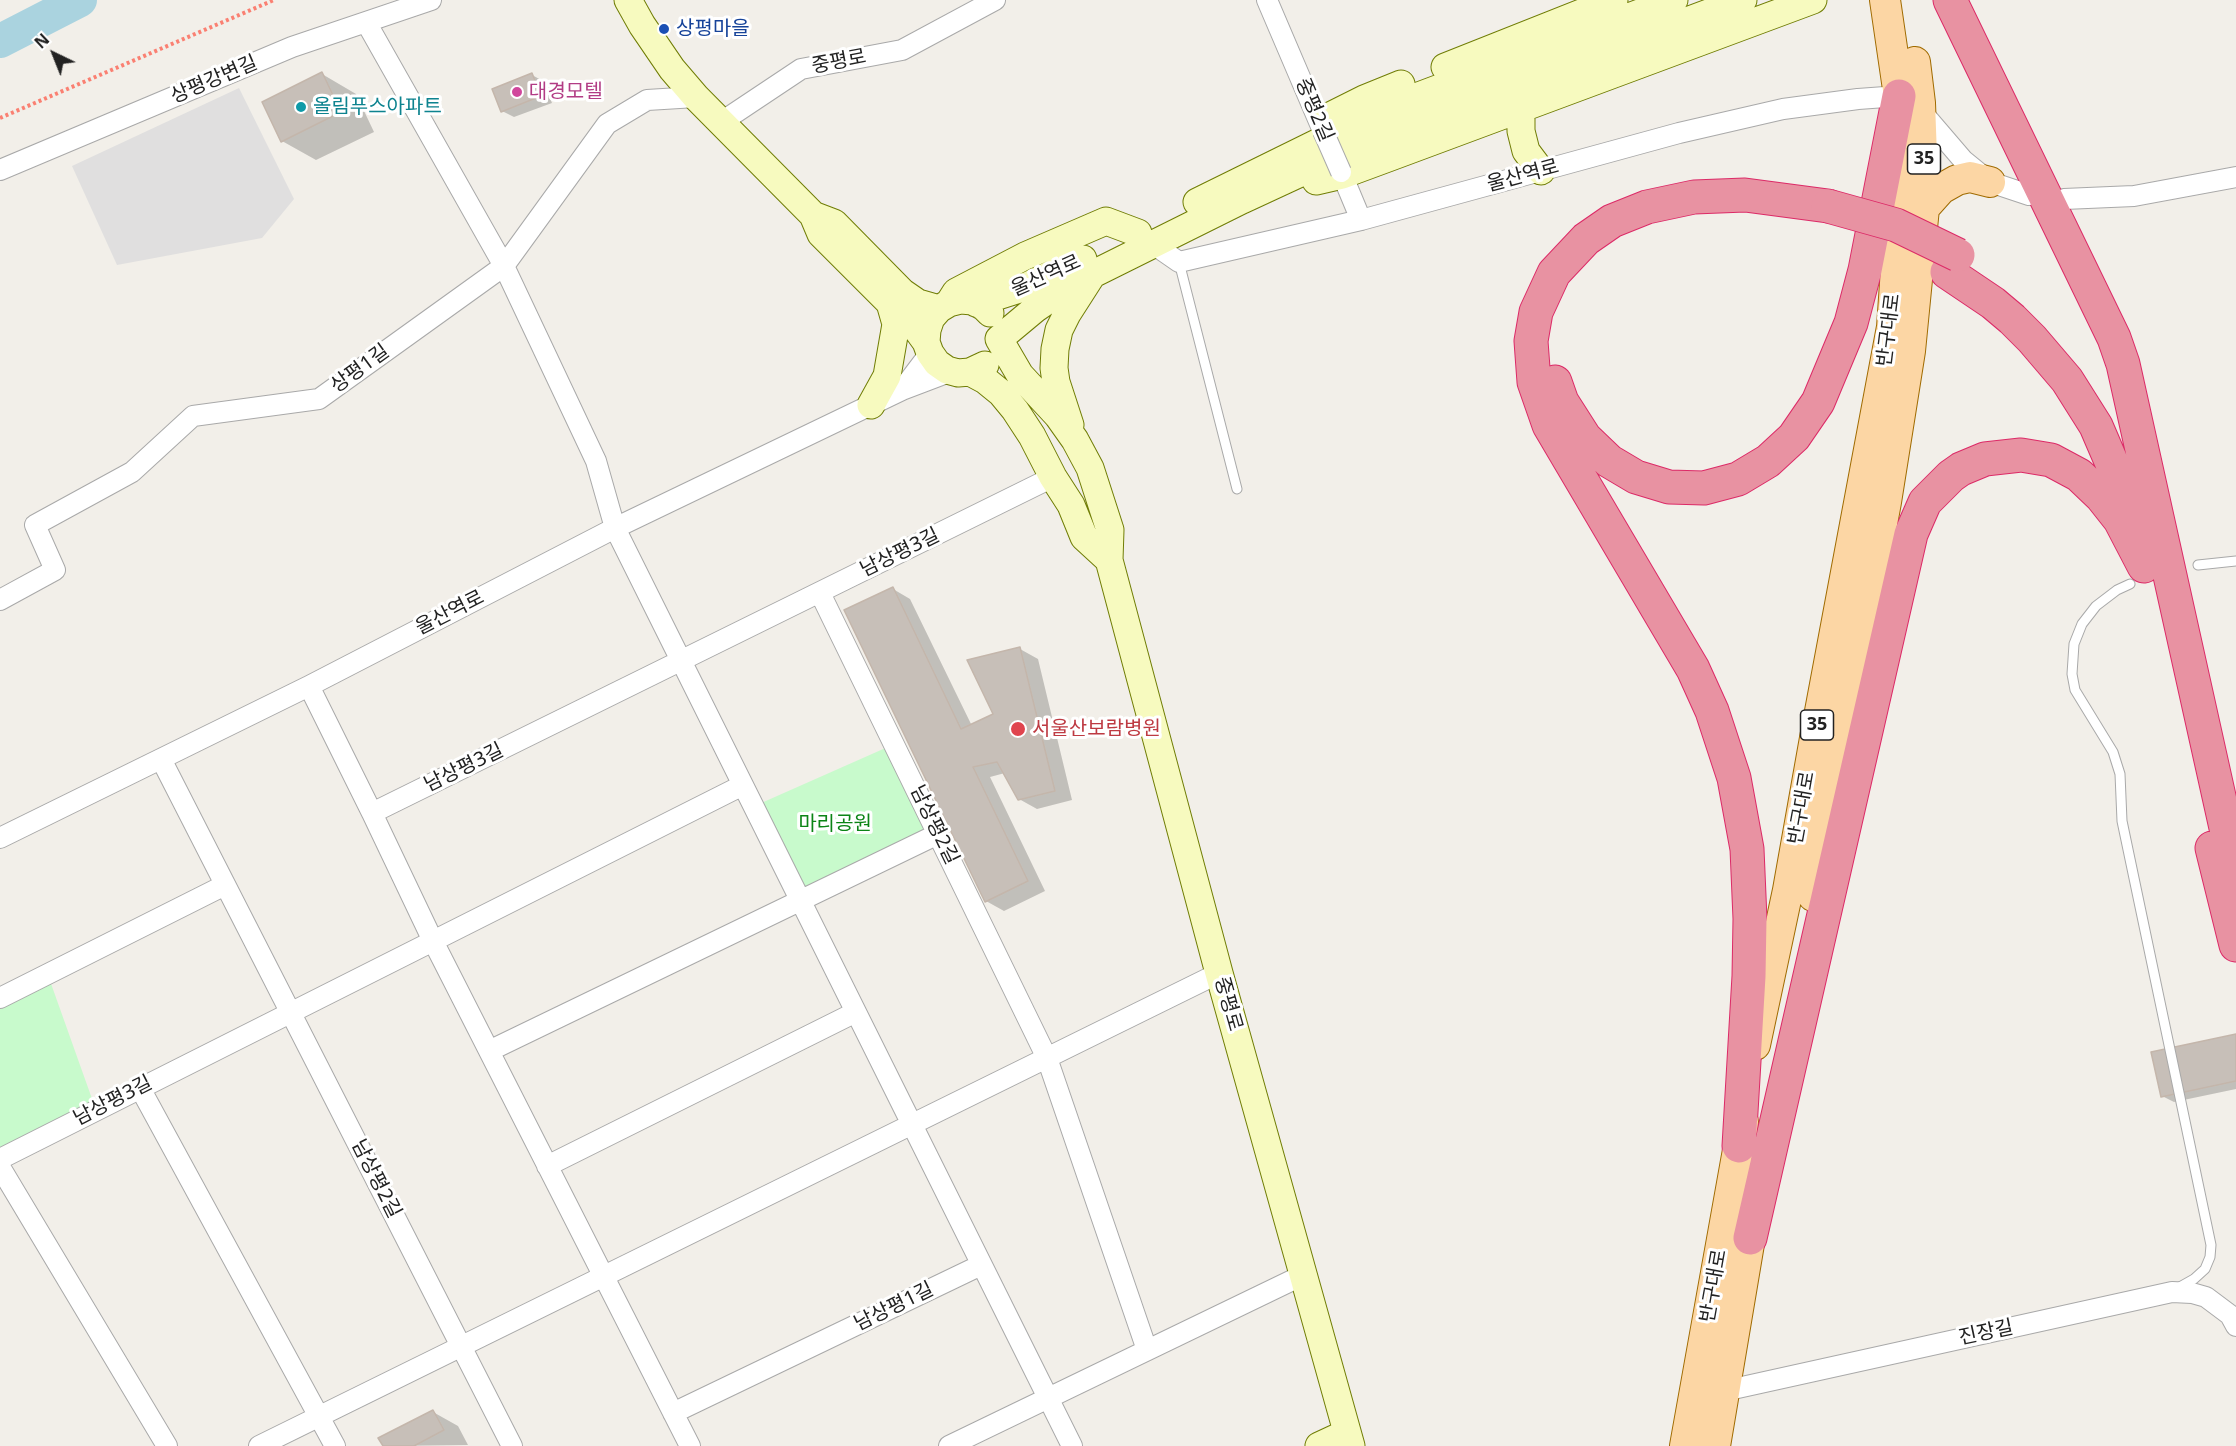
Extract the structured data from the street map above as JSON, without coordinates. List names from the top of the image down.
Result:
{
  "streets": {
    "main road": [
      "중평로",
      "35",
      "울산역로",
      "반구대로"
    ],
    "street": [
      "상평강변길",
      "중평2길",
      "상평1길",
      "남상평3길",
      "남상평2길",
      "남상평1길",
      "진장길"
    ]
  },
  "crossings": [
    ["중평2길", "울산역로"],
    ["울산역로", "반구대로"],
    ["반구대로", "진장길"],
    ["남상평3길", "남상평2길"]
  ],
  "parks": ["마리공원"],
  "places": [
    "상평마을",
    "대경모텔",
    "올림푸스아파트",
    "서울산보람병원"
  ],
  "north": "top left"
}
